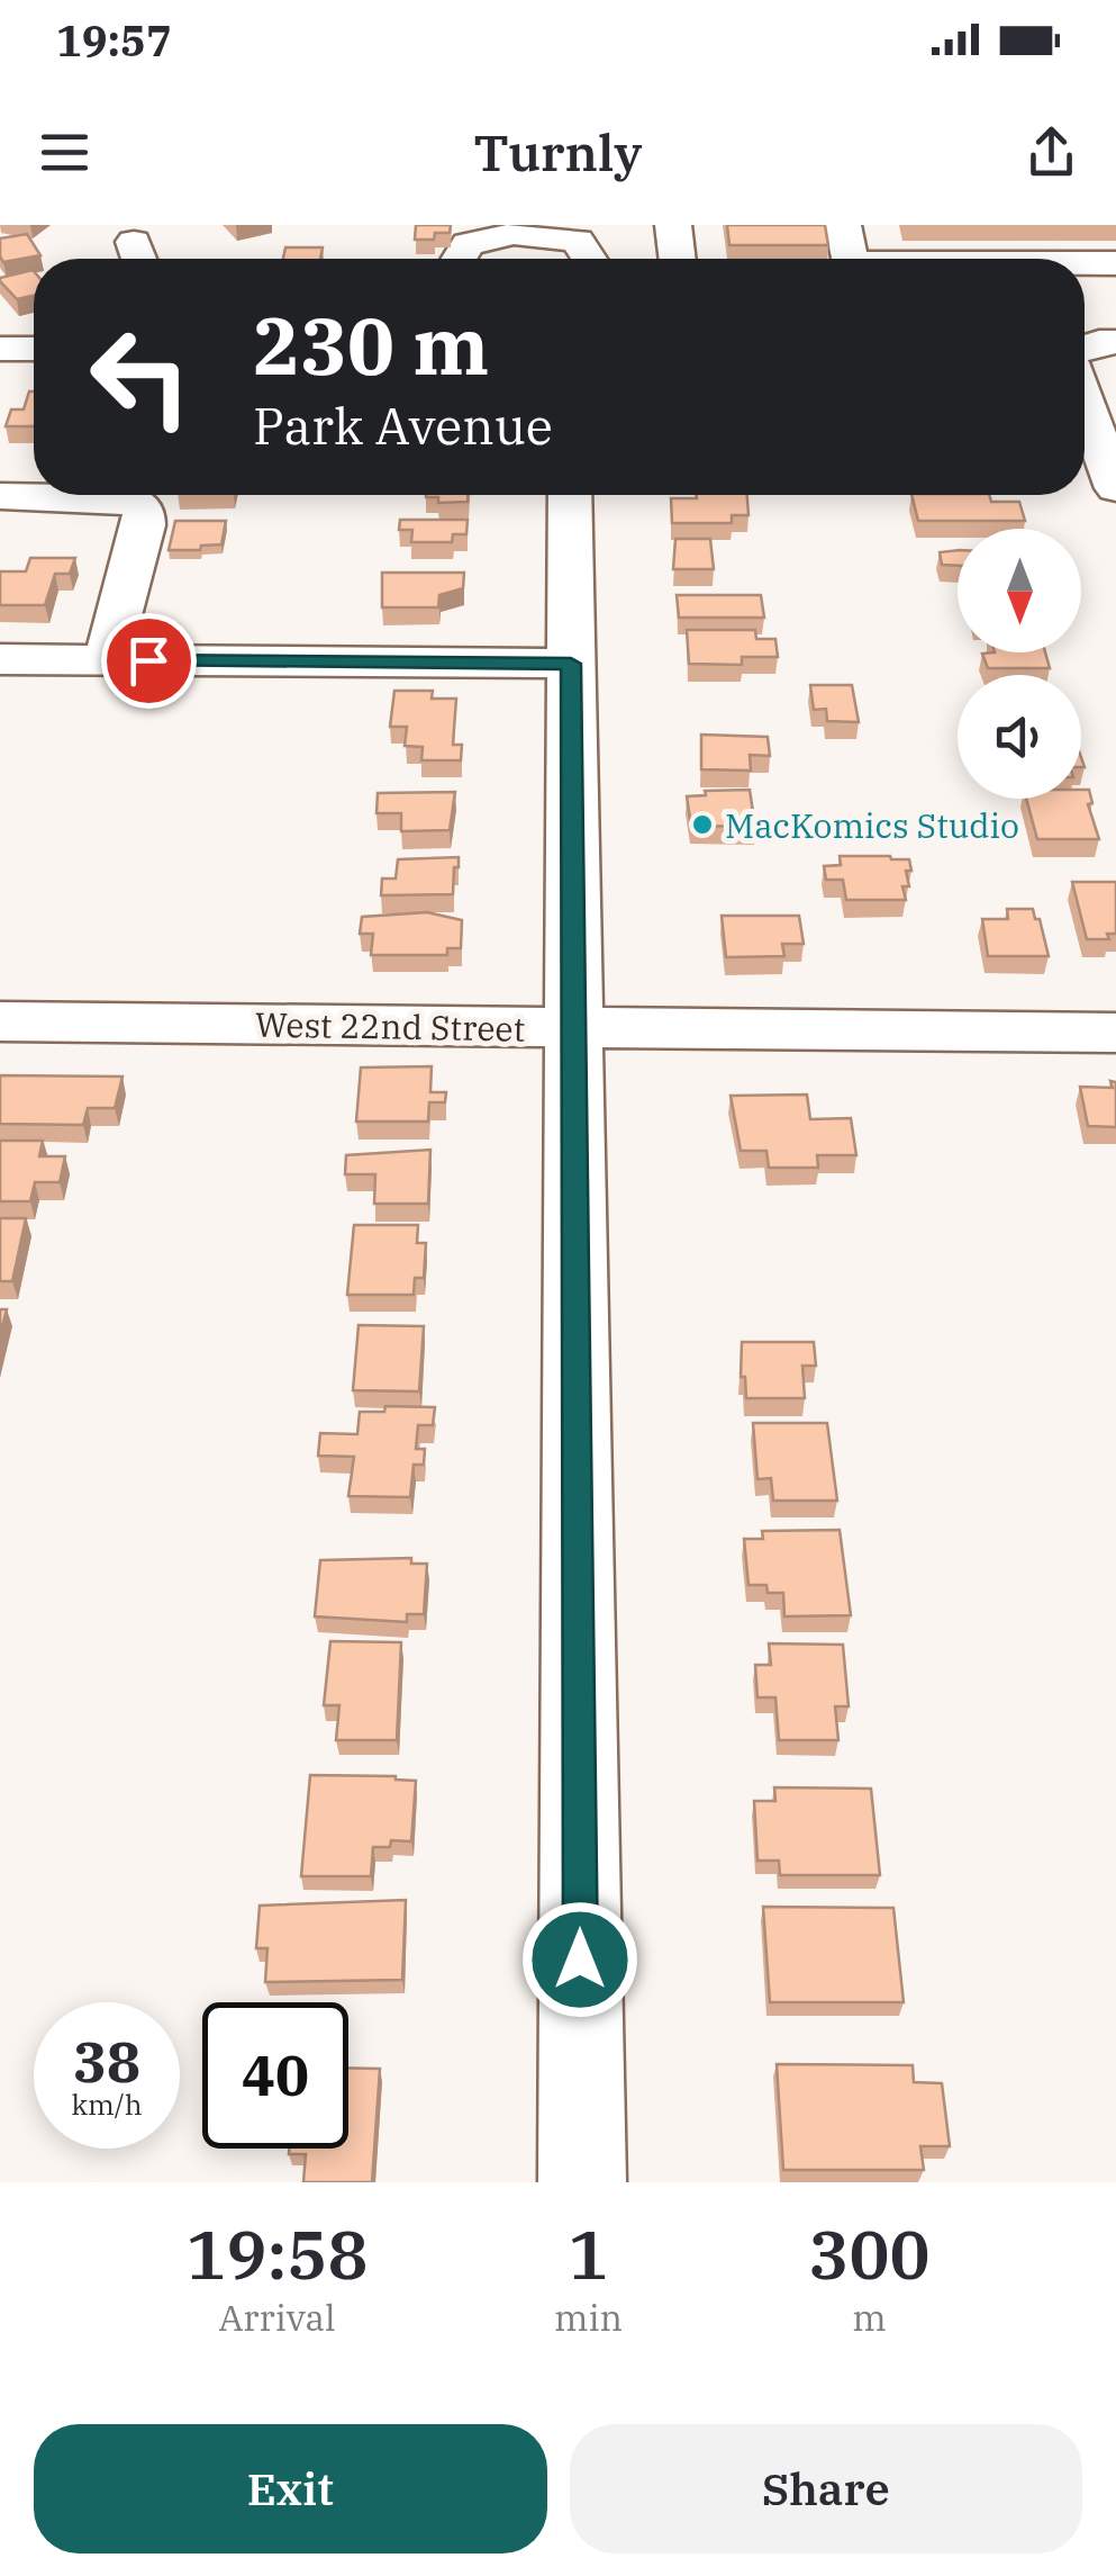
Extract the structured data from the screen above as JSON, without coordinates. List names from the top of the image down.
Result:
{
  "streets": {
    "street": ["West 22nd Street"]
  },
  "places": ["MacKomics Studio"],
  "north": "bottom",
  "page": {
    "status": "19:57",
    "header": "Turnly",
    "turn": ["230 m", "Park Avenue"],
    "speed": "38 km/h",
    "limit": "40",
    "eta": [
      "19:58",
      "Arrival",
      "1",
      "min",
      "300",
      "m"
    ],
    "buttons": ["Exit", "Share"]
  }
}
